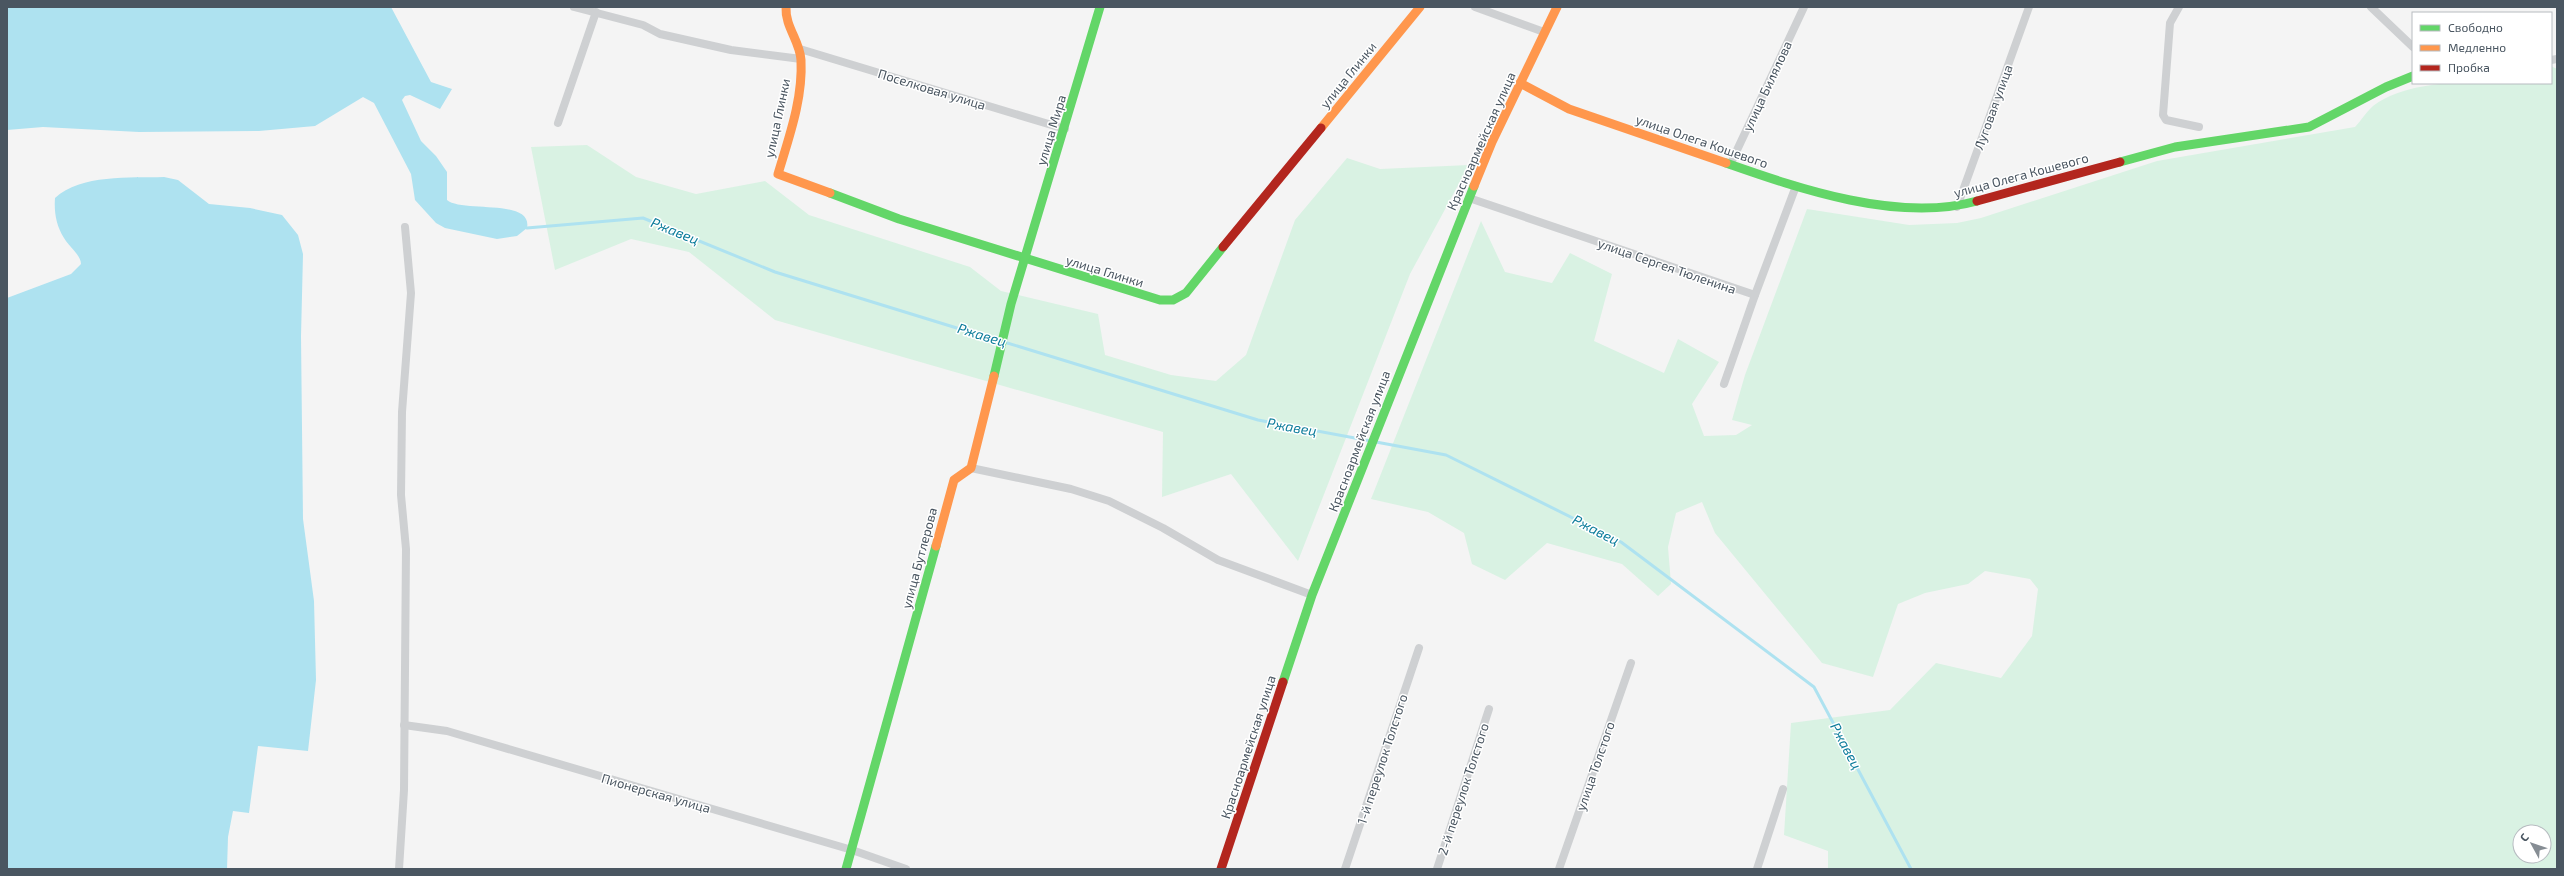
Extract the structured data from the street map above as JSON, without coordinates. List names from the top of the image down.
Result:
{
  "streets": {
    "street": [
      "улица Глинки",
      "улица Билялова",
      "Поселковая улица",
      "Луговая улица",
      "улица Мира",
      "Красноармейская улица",
      "улица Олега Кошевого",
      "улица Сергея Тюленина",
      "улица Бутлерова",
      "1-й переулок Толстого",
      "улица Толстого",
      "2-й переулок Толстого",
      "Пионерская улица"
    ]
  },
  "crossings": [
    ["улица Глинки", "улица Мира"],
    ["улица Билялова", "улица Олега Кошевого"],
    ["Поселковая улица", "улица Мира"],
    ["Луговая улица", "улица Олега Кошевого"],
    ["Красноармейская улица", "улица Олега Кошевого"],
    ["Красноармейская улица", "улица Сергея Тюленина"],
    ["улица Бутлерова", "Пионерская улица"]
  ],
  "water": ["Ржавец"],
  "legend": ["Свободно", "Медленно", "Пробка"],
  "north": "top left"
}
